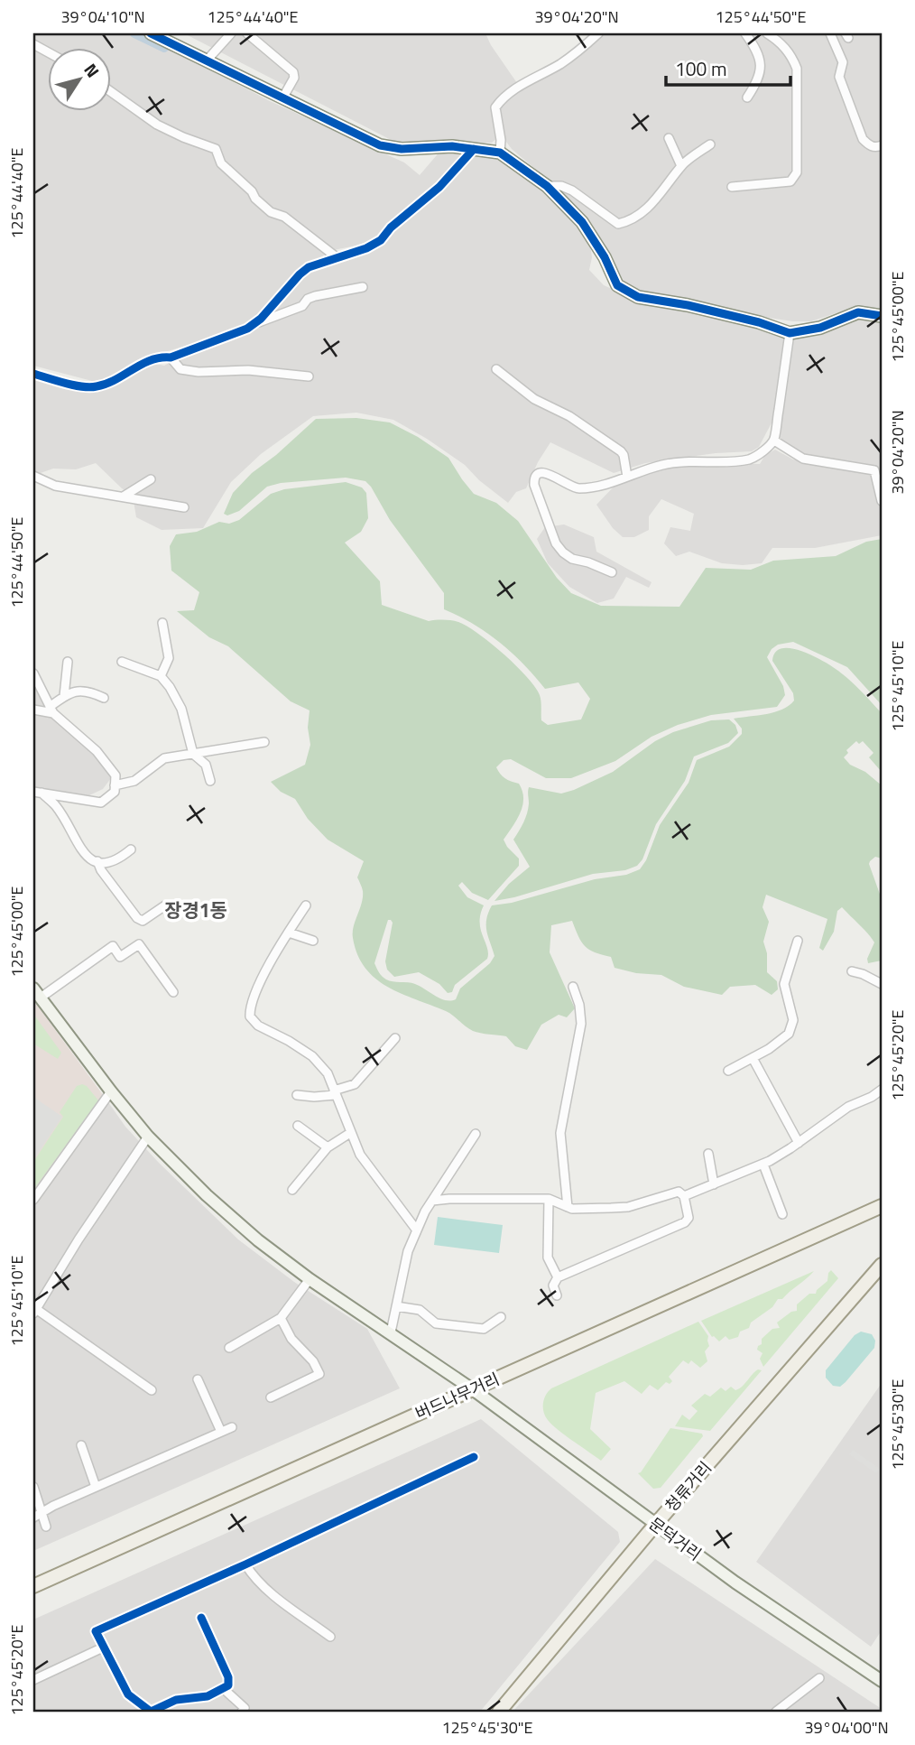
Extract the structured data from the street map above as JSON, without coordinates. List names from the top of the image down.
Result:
{
  "streets": {
    "main road": ["버드나무거리", "청류거리", "문덕거리"]
  },
  "crossings": [
    ["버드나무거리", "문덕거리"],
    ["청류거리", "문덕거리"]
  ],
  "districts": ["장경1동"],
  "scale_bar": "100 m",
  "north": "top right",
  "coordinates": [
    "39°04'10\"N",
    "125°44'40\"E",
    "39°04'20\"N",
    "125°44'50\"E",
    "125°45'00\"E",
    "125°45'10\"E",
    "125°45'20\"E",
    "125°45'30\"E",
    "39°04'00\"N"
  ]
}
